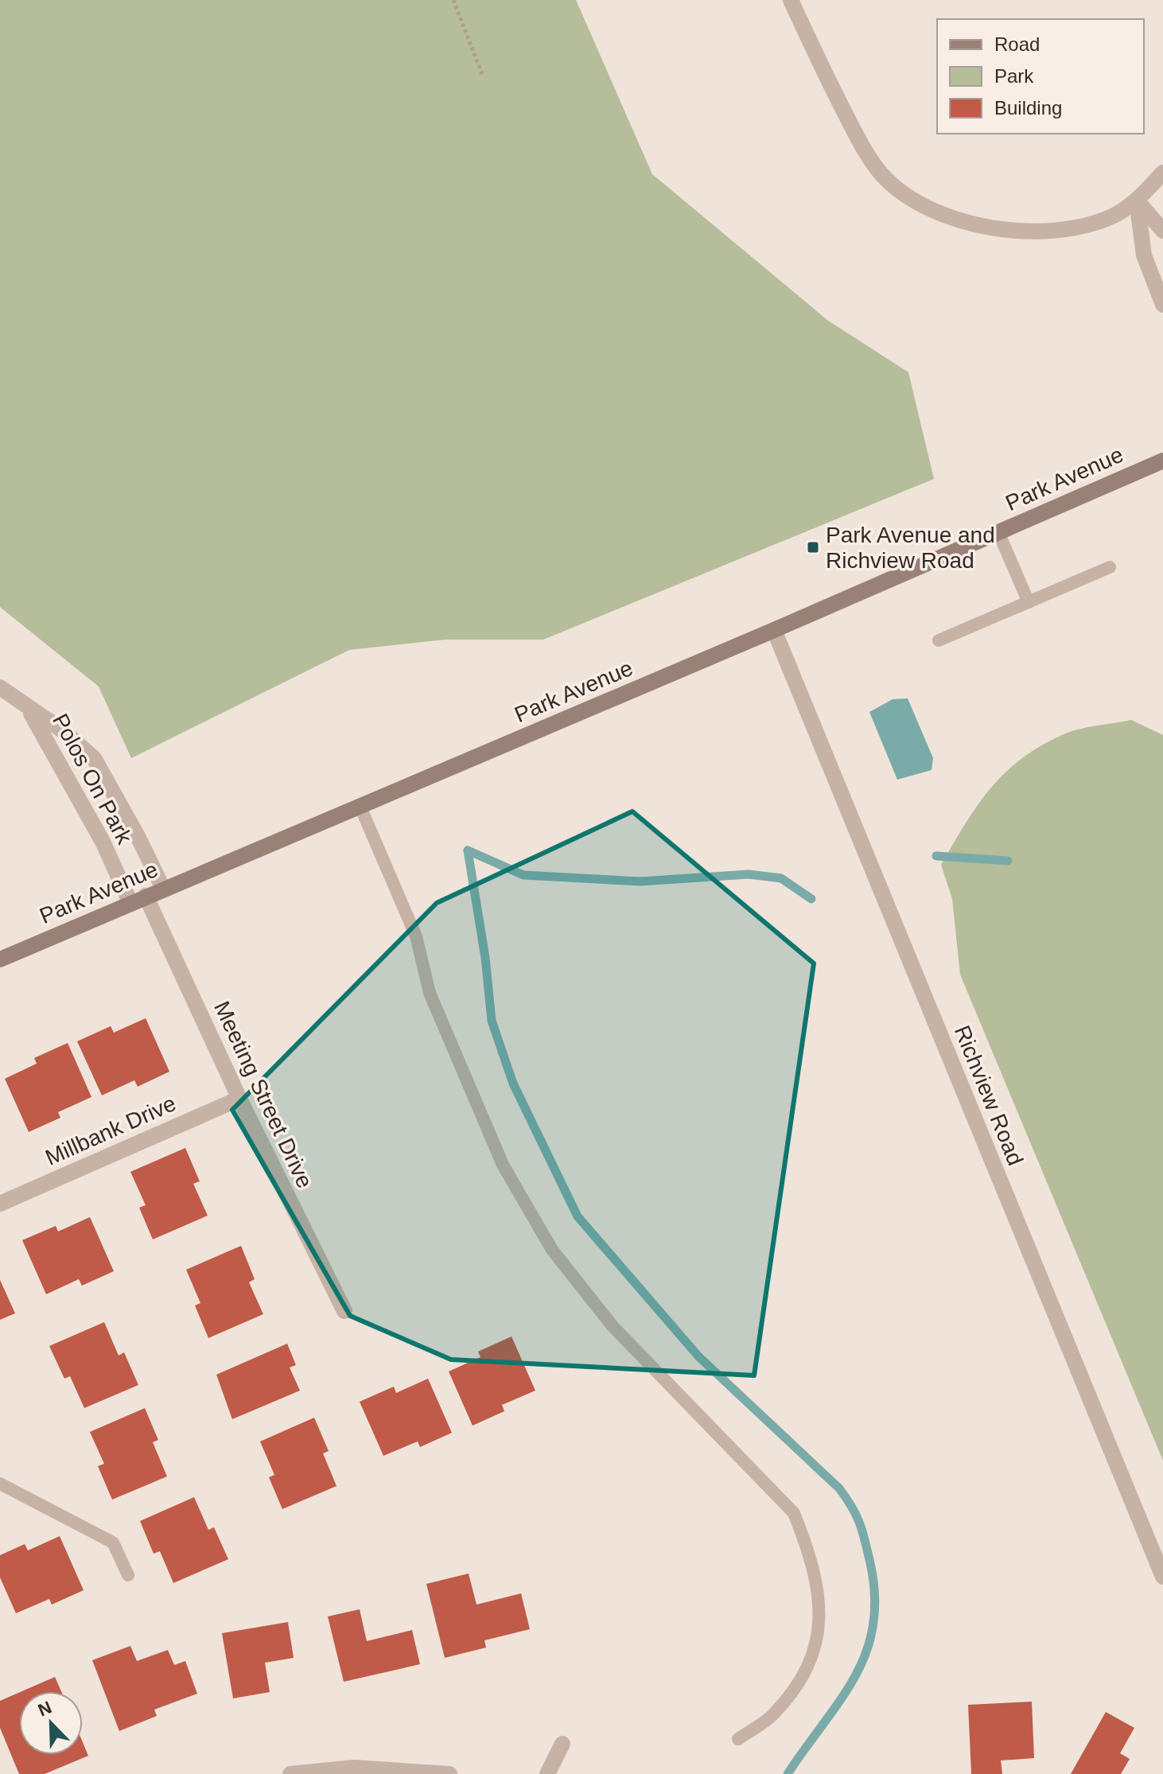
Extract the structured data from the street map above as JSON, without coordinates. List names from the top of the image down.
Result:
{
  "streets": {
    "main road": ["Park Avenue"],
    "street": [
      "Polos On Park",
      "Meeting Street Drive",
      "Richview Road",
      "Millbank Drive"
    ]
  },
  "crossings": [
    ["Park Avenue", "Polos On Park"],
    ["Park Avenue", "Meeting Street Drive"],
    ["Park Avenue", "Richview Road"],
    ["Polos On Park", "Meeting Street Drive"],
    ["Meeting Street Drive", "Millbank Drive"]
  ],
  "places": {
    "transit": ["Park Avenue and Richview Road"]
  },
  "legend": ["Road", "Park", "Building"],
  "north": "top left"
}
